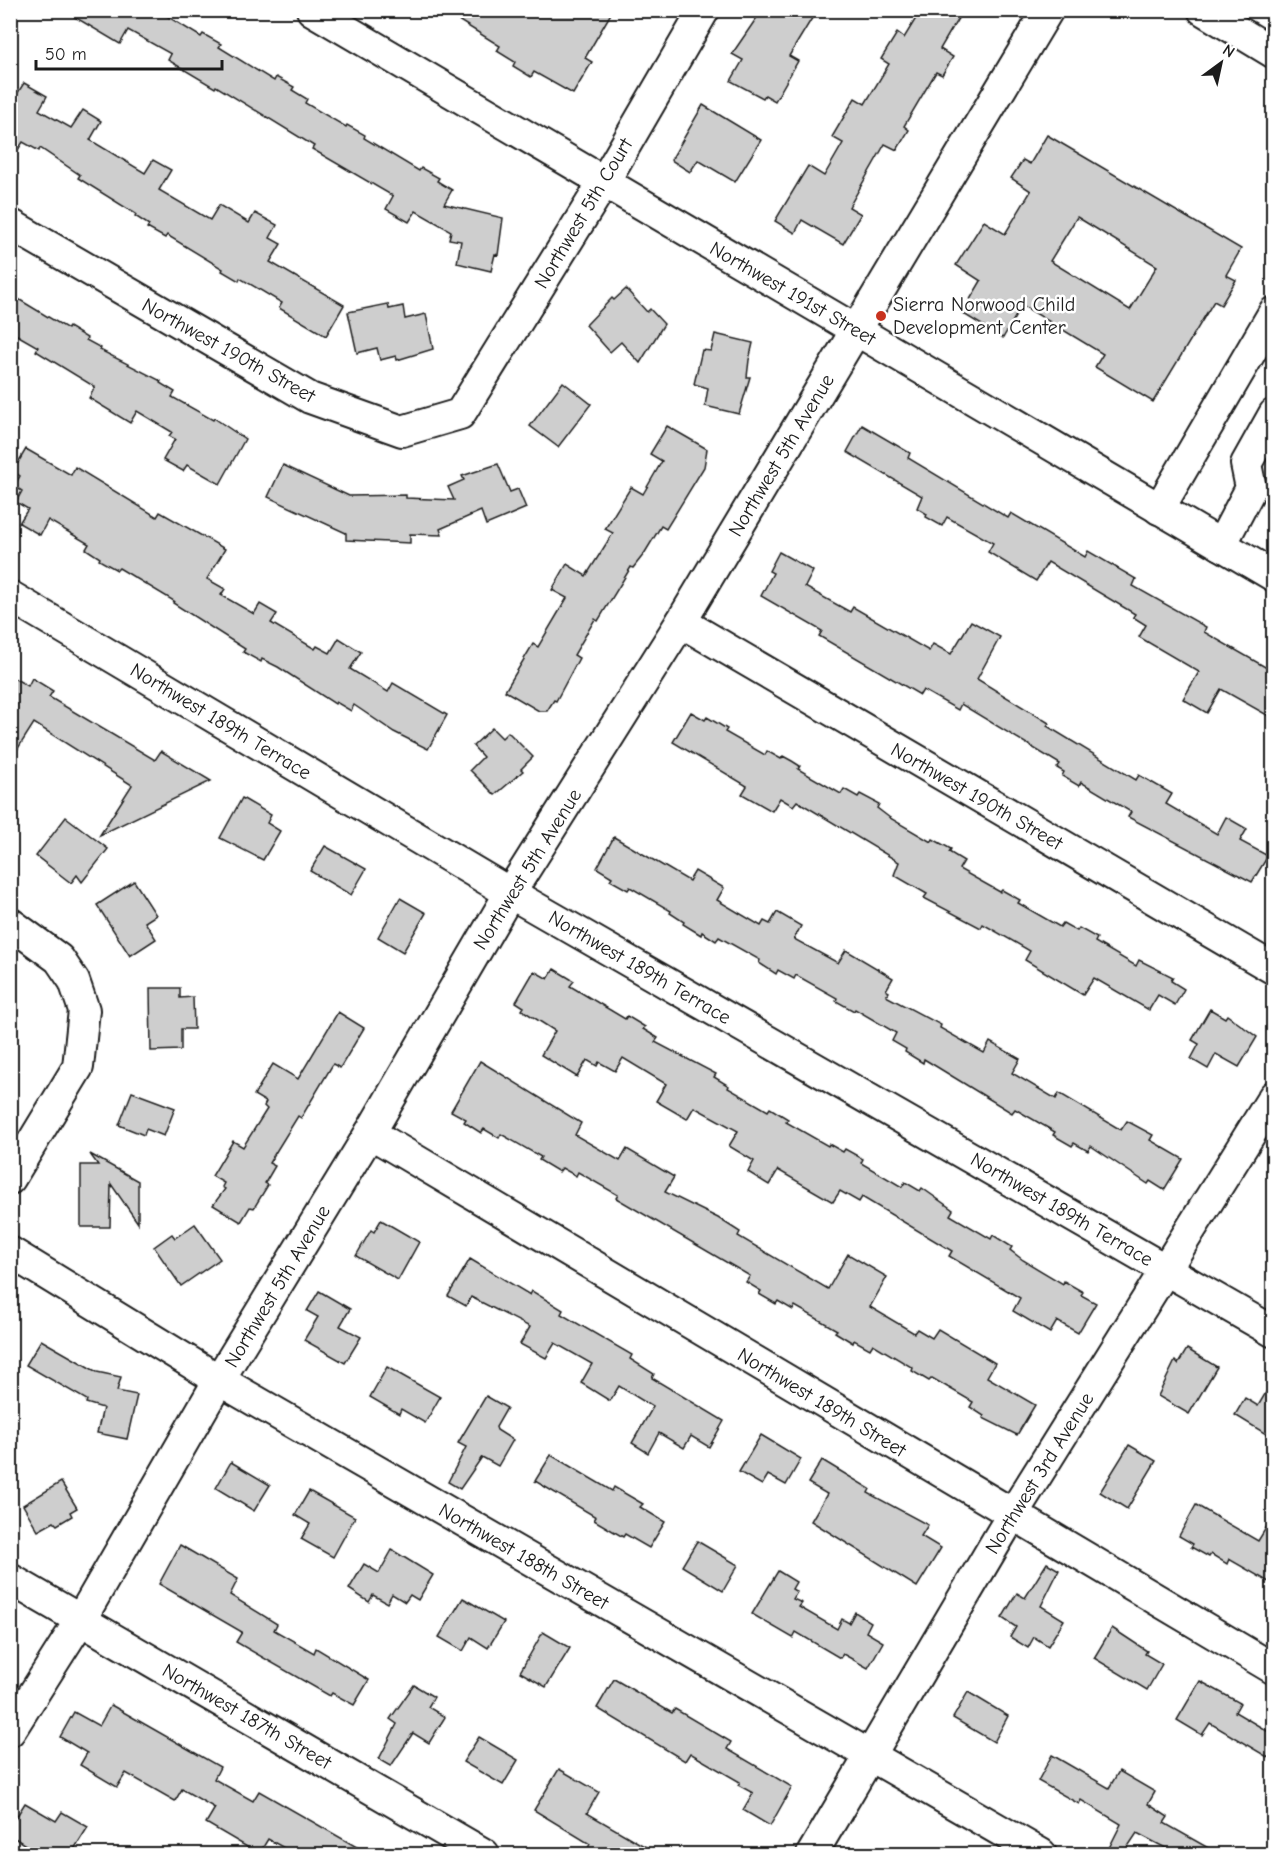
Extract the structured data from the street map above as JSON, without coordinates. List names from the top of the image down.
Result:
{
  "streets": {
    "street": [
      "Northwest 5th Court",
      "Northwest 191st Street",
      "Northwest 190th Street",
      "Northwest 5th Avenue",
      "Northwest 189th Terrace",
      "Northwest 189th Street",
      "Northwest 3rd Avenue",
      "Northwest 188th Street",
      "Northwest 187th Street"
    ]
  },
  "crossings": [
    ["Northwest 5th Court", "Northwest 191st Street"],
    ["Northwest 5th Court", "Northwest 190th Street"],
    ["Northwest 191st Street", "Northwest 5th Avenue"],
    ["Northwest 190th Street", "Northwest 5th Avenue"],
    ["Northwest 5th Avenue", "Northwest 189th Terrace"],
    ["Northwest 5th Avenue", "Northwest 189th Street"],
    ["Northwest 5th Avenue", "Northwest 188th Street"],
    ["Northwest 5th Avenue", "Northwest 187th Street"],
    ["Northwest 189th Terrace", "Northwest 3rd Avenue"],
    ["Northwest 189th Street", "Northwest 3rd Avenue"],
    ["Northwest 3rd Avenue", "Northwest 188th Street"]
  ],
  "places": ["Sierra Norwood Child Development Center"],
  "scale_bar": "50 m",
  "north": "top right"
}
